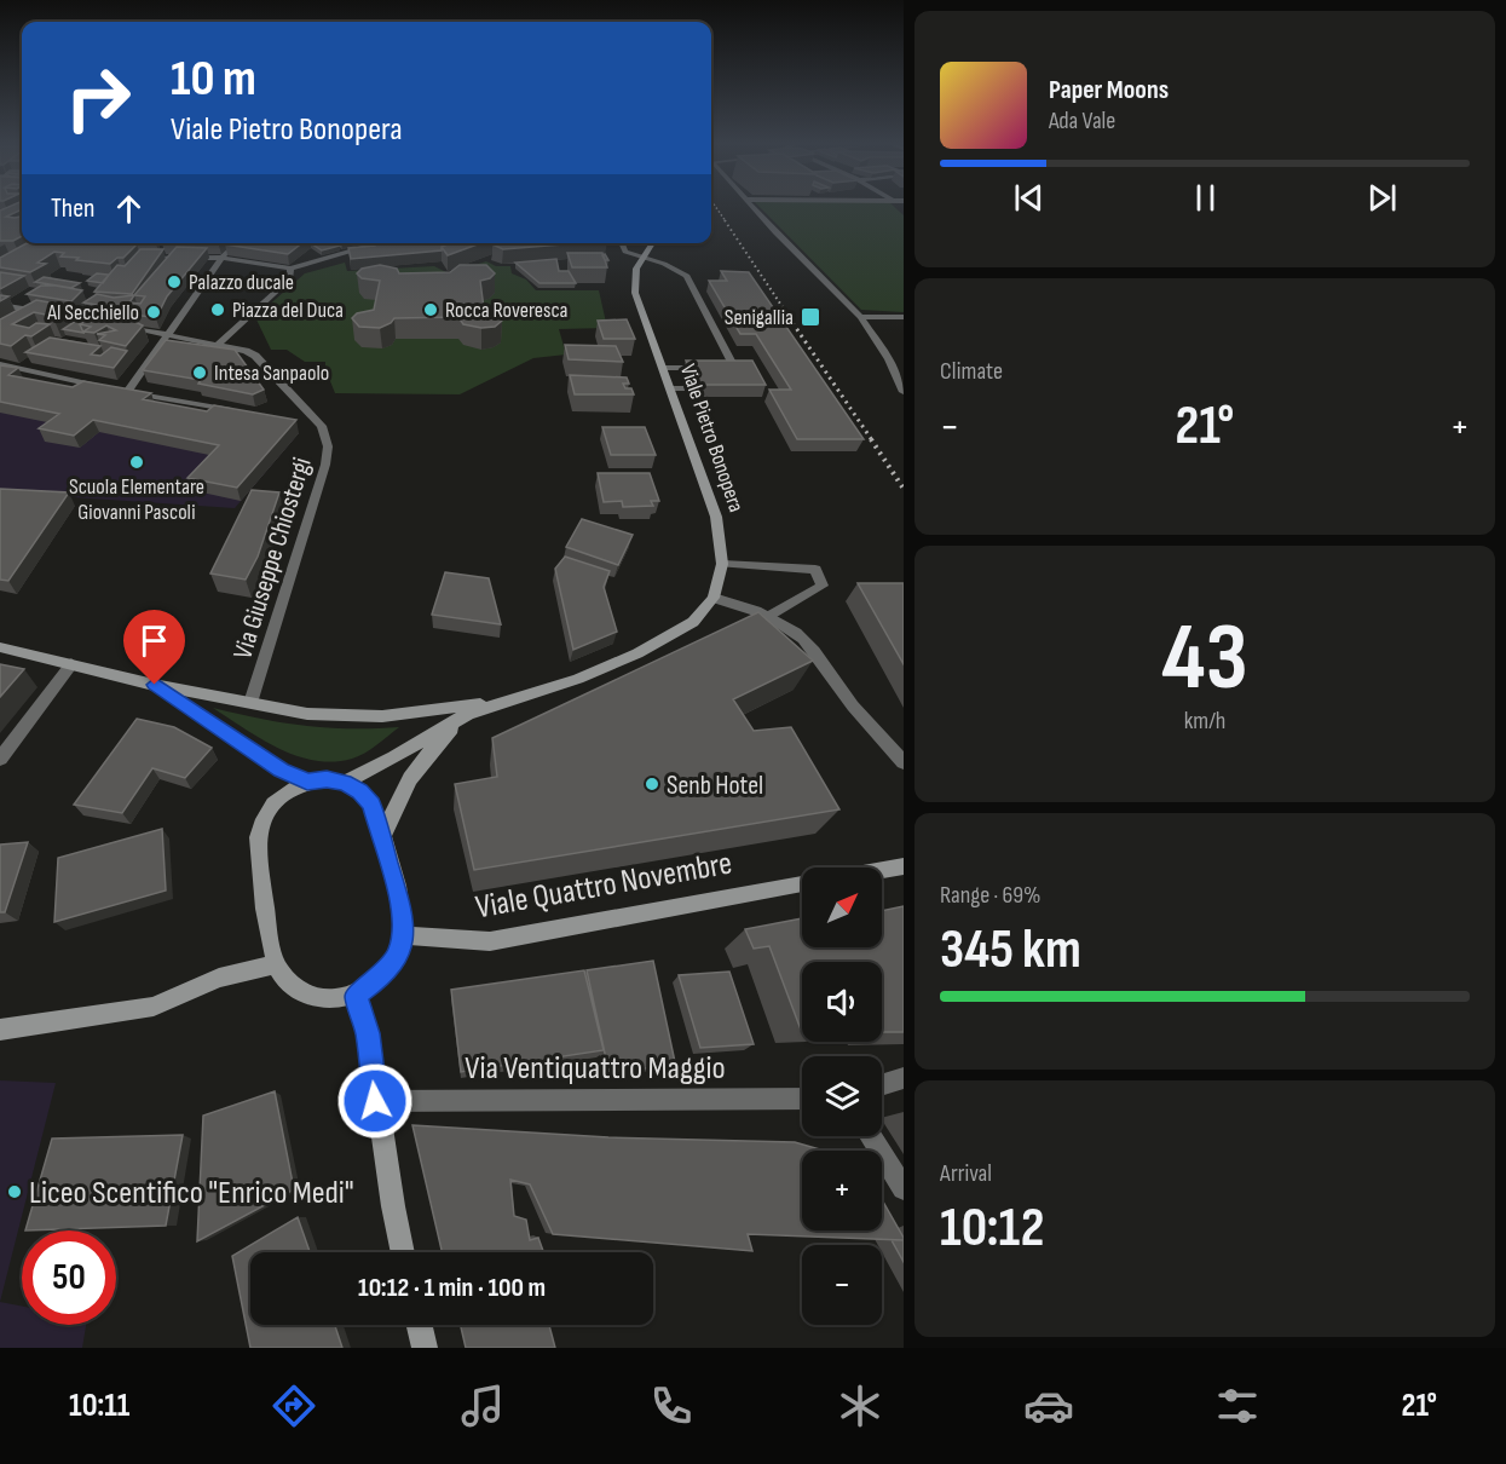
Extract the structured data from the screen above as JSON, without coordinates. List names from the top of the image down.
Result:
{
  "streets": {
    "main road": ["Viale Pietro Bonopera", "Viale Quattro Novembre"],
    "street": ["Via Giuseppe Chiostergi", "Via Ventiquattro Maggio"]
  },
  "crossings": [
    ["Viale Pietro Bonopera", "Via Giuseppe Chiostergi"],
    ["Viale Pietro Bonopera", "Viale Quattro Novembre"]
  ],
  "places": {
    "other": [
      "Palazzo ducale",
      "Piazza del Duca",
      "Rocca Roveresca",
      "Al Secchiello",
      "Intesa Sanpaolo",
      "Scuola Elementare Giovanni Pascoli",
      "Senb Hotel",
      "Liceo Scentifico \"Enrico Medi\""
    ],
    "transit": ["Senigallia"]
  },
  "north": "top right",
  "page": {
    "turn": ["10 m", "Viale Pietro Bonopera"],
    "song": ["Paper Moons", "Ada Vale"],
    "then": "Then",
    "tile": [
      "Climate",
      ["43", "km/h"],
      ["Range · 69%", "345 km"],
      ["Arrival", "10:12"]
    ],
    "heat": ["−", "21°", "+"],
    "map_buttons": ["+", "−"],
    "limit": "50",
    "trip": "10:12 · 1 min · 100 m",
    "tabs": ["10:11", "21°"]
  }
}
